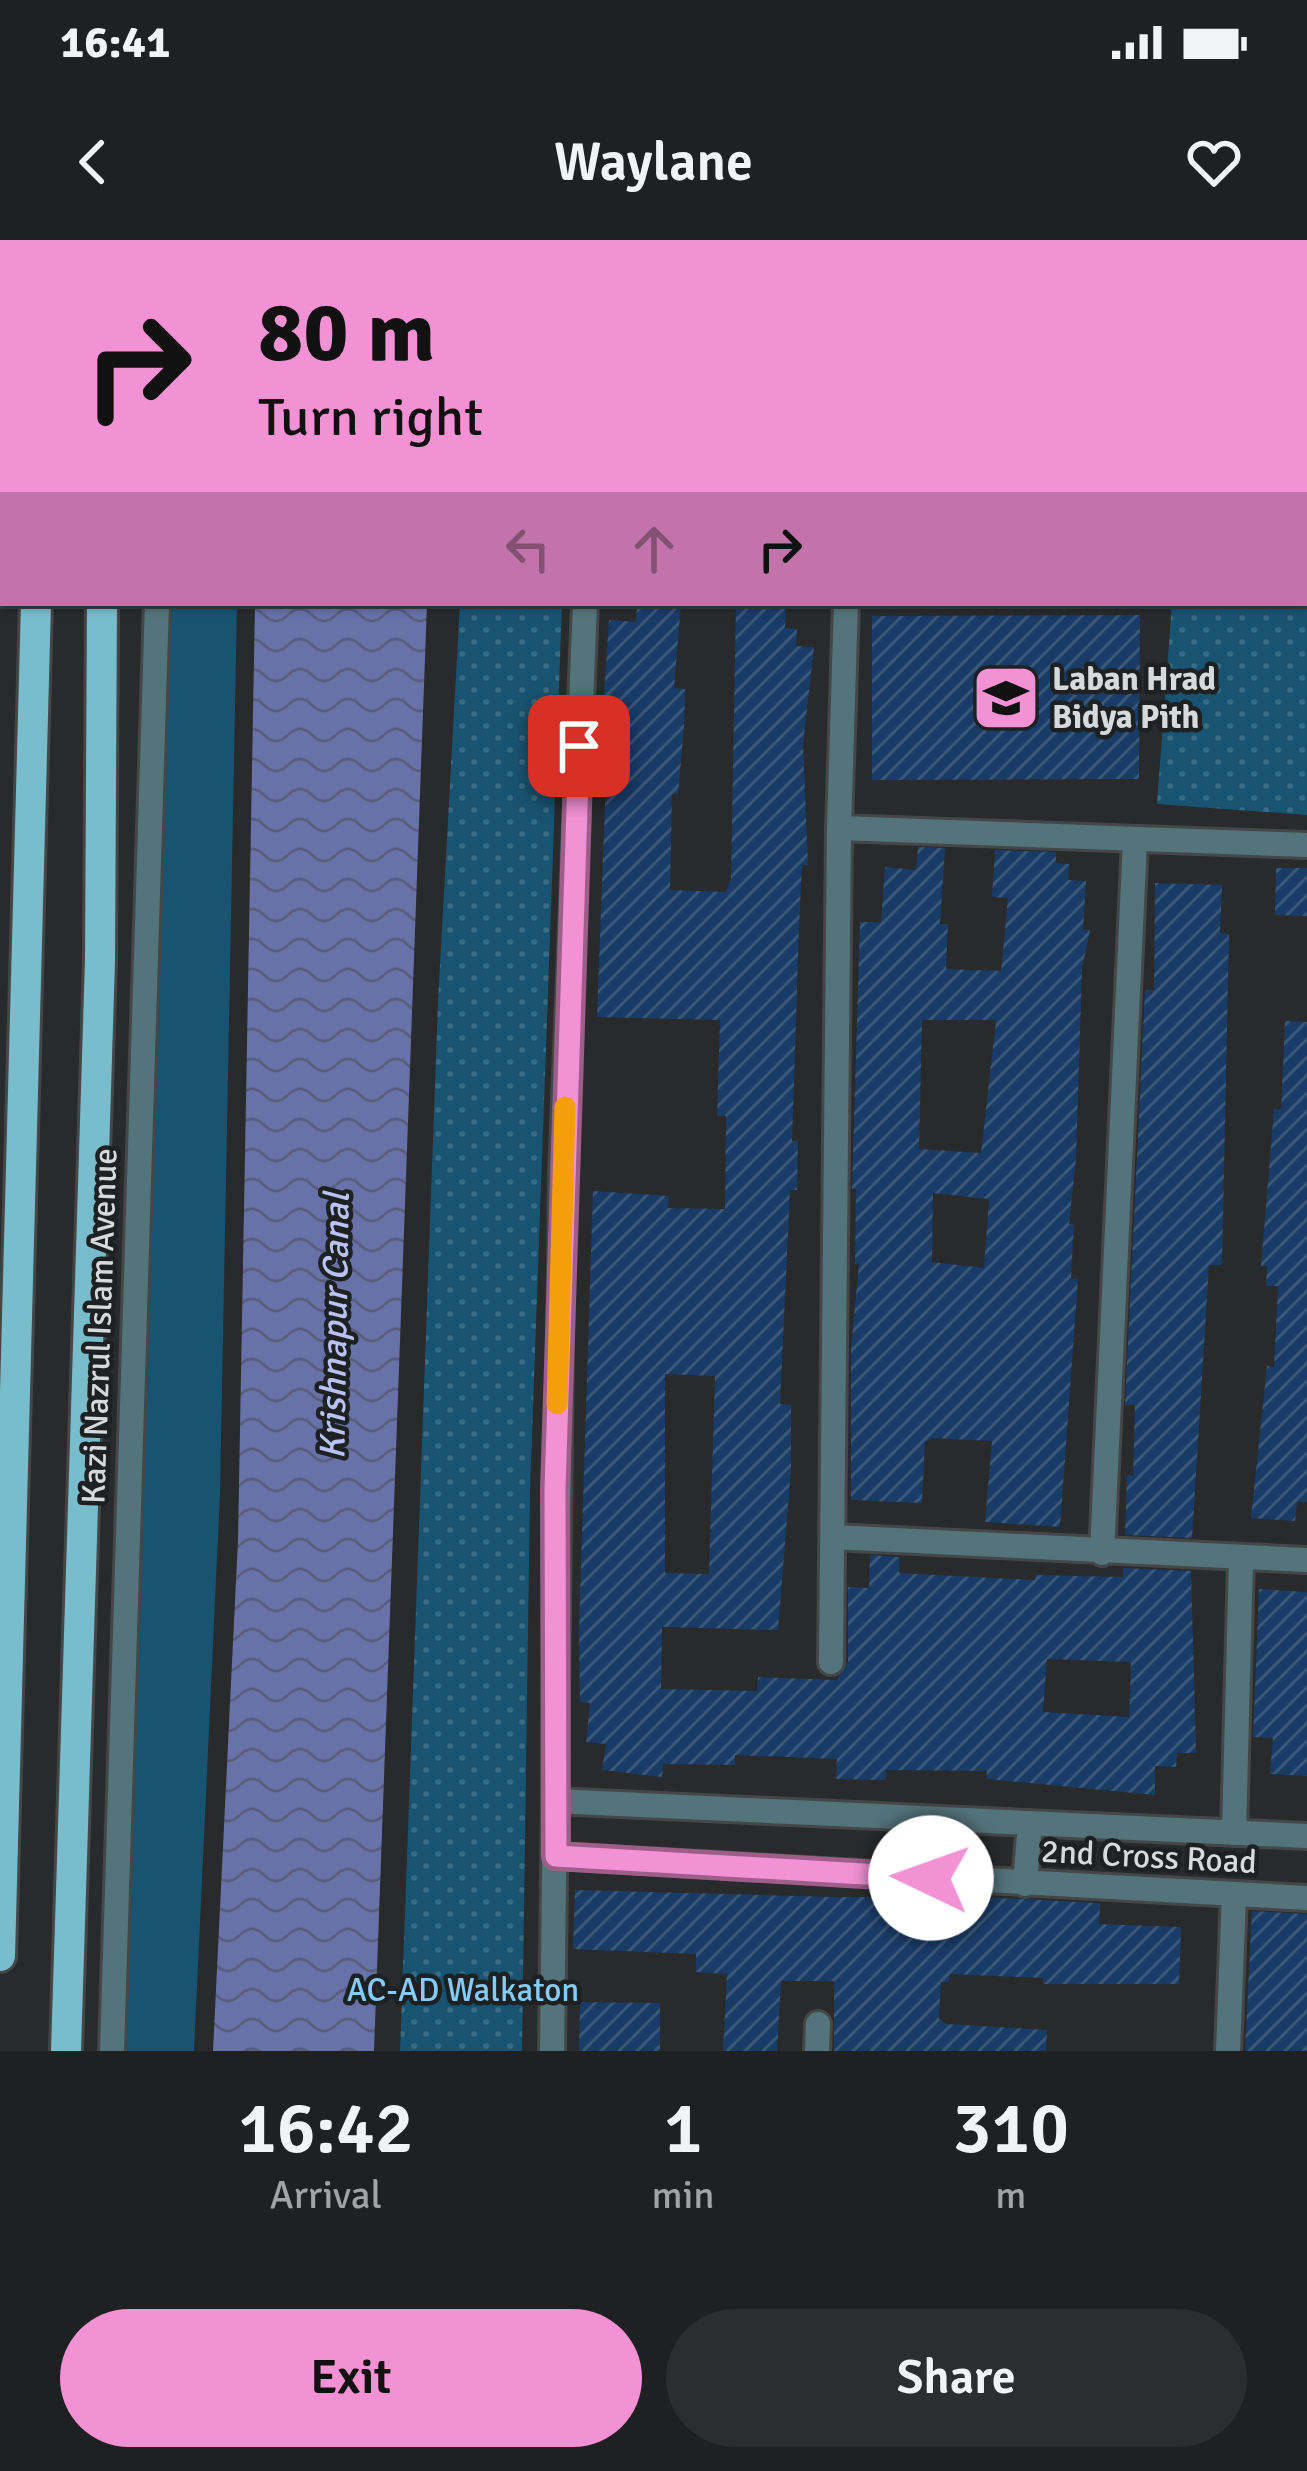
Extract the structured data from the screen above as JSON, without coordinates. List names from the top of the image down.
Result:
{
  "streets": {
    "main road": ["Kazi Nazrul Islam Avenue"],
    "street": ["2nd Cross Road"]
  },
  "water": ["Krishnapur Canal"],
  "parks": ["AC-AD Walkaton"],
  "places": {
    "school or university": ["Laban Hrad Bidya Pith"]
  },
  "page": {
    "status": "16:41",
    "header": "Waylane",
    "turn": ["80 m", "Turn right"],
    "eta": [
      "16:42",
      "Arrival",
      "1",
      "min",
      "310",
      "m"
    ],
    "buttons": ["Exit", "Share"]
  }
}
